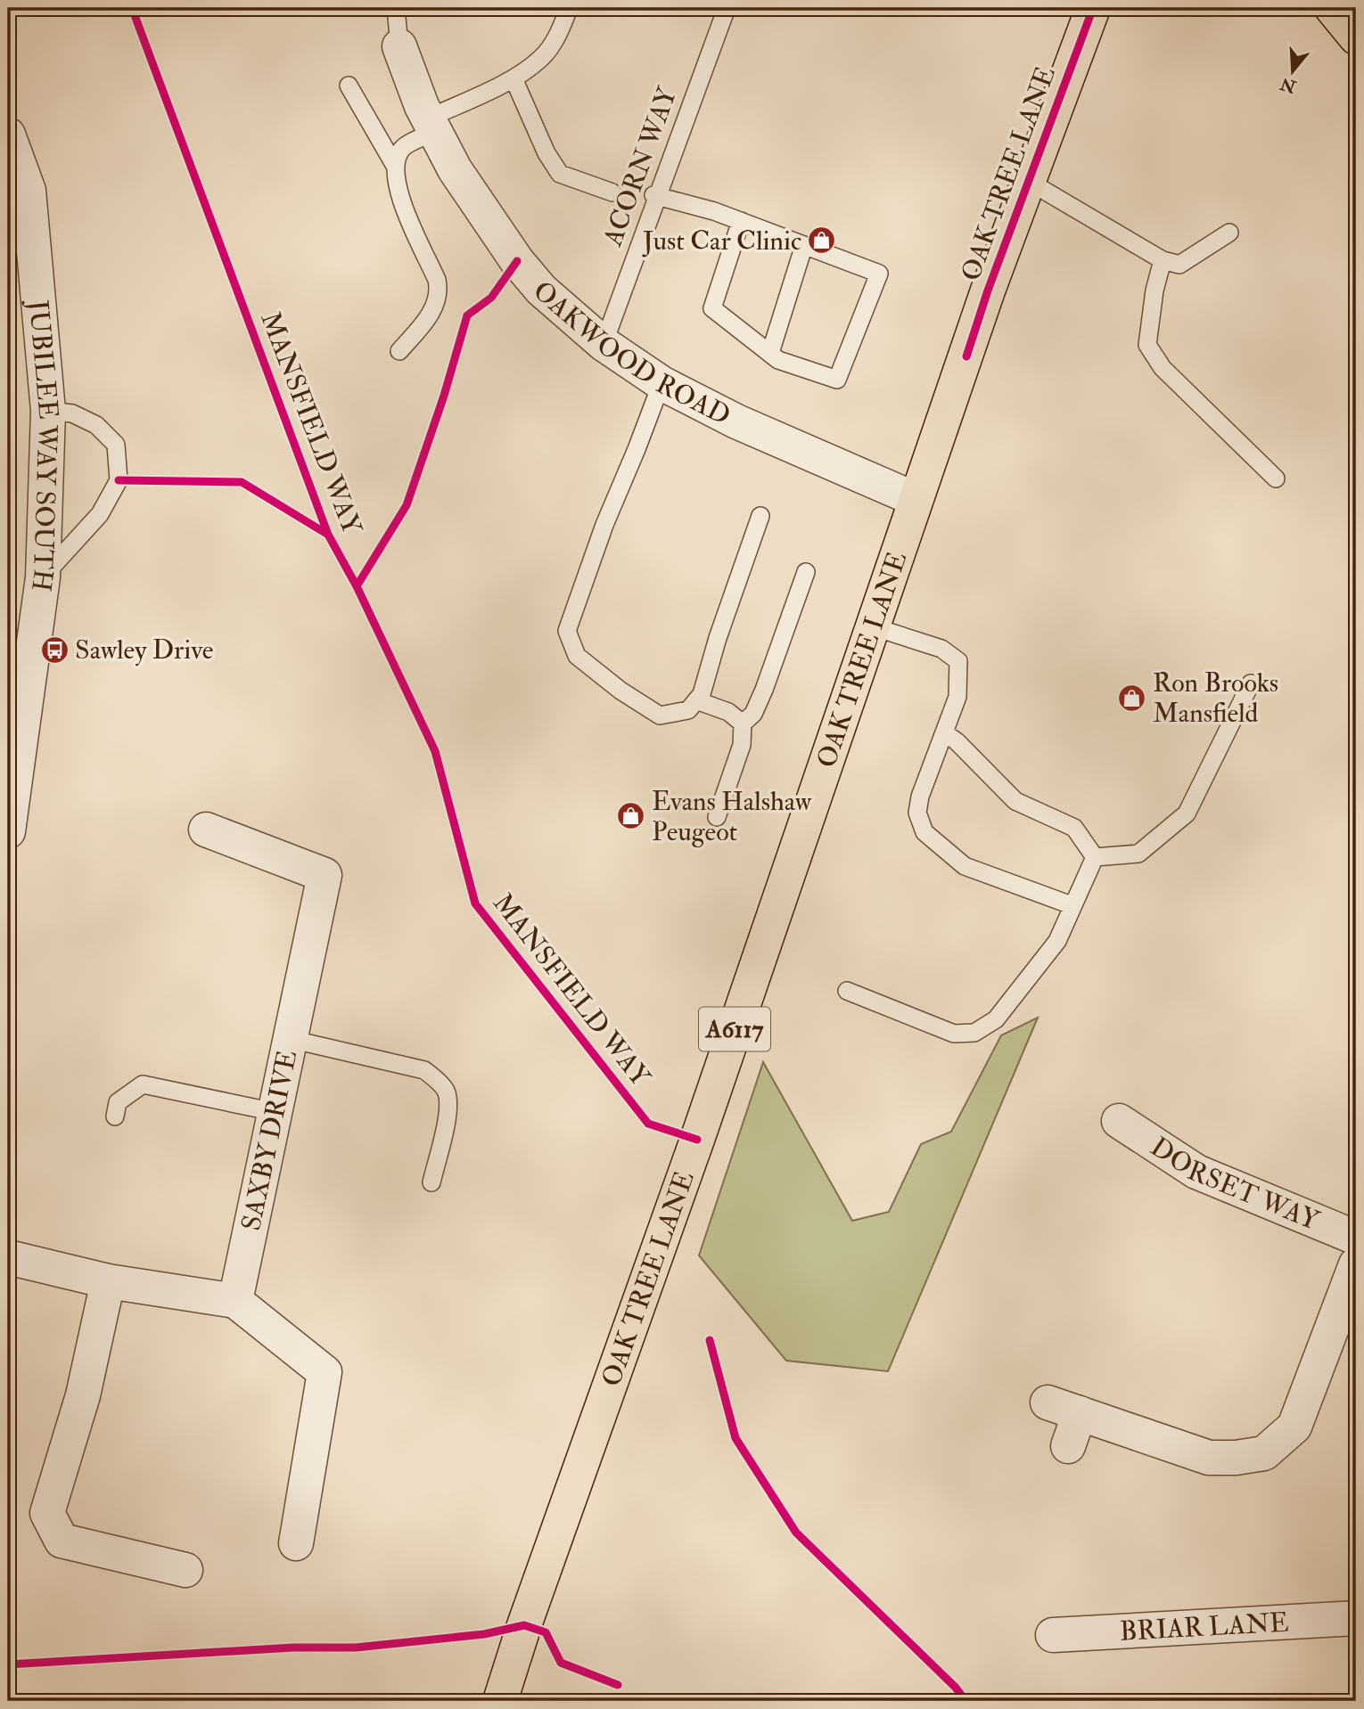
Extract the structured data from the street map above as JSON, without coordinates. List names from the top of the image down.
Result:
{
  "streets": {
    "main road": ["OAK TREE LANE", "A6117"],
    "street": [
      "OAKWOOD ROAD",
      "JUBILEE WAY SOUTH",
      "SAXBY DRIVE",
      "DORSET WAY",
      "BRIAR LANE"
    ],
    "lane": ["ACORN WAY"],
    "cycle path": ["MANSFIELD WAY"]
  },
  "crossings": [
    ["ACORN WAY", "OAKWOOD ROAD"],
    ["OAK TREE LANE", "OAKWOOD ROAD"]
  ],
  "places": {
    "shop": ["Just Car Clinic", "Ron Brooks Mansfield", "Evans Halshaw Peugeot"],
    "bus stop": ["Sawley Drive"]
  },
  "north": "bottom"
}
